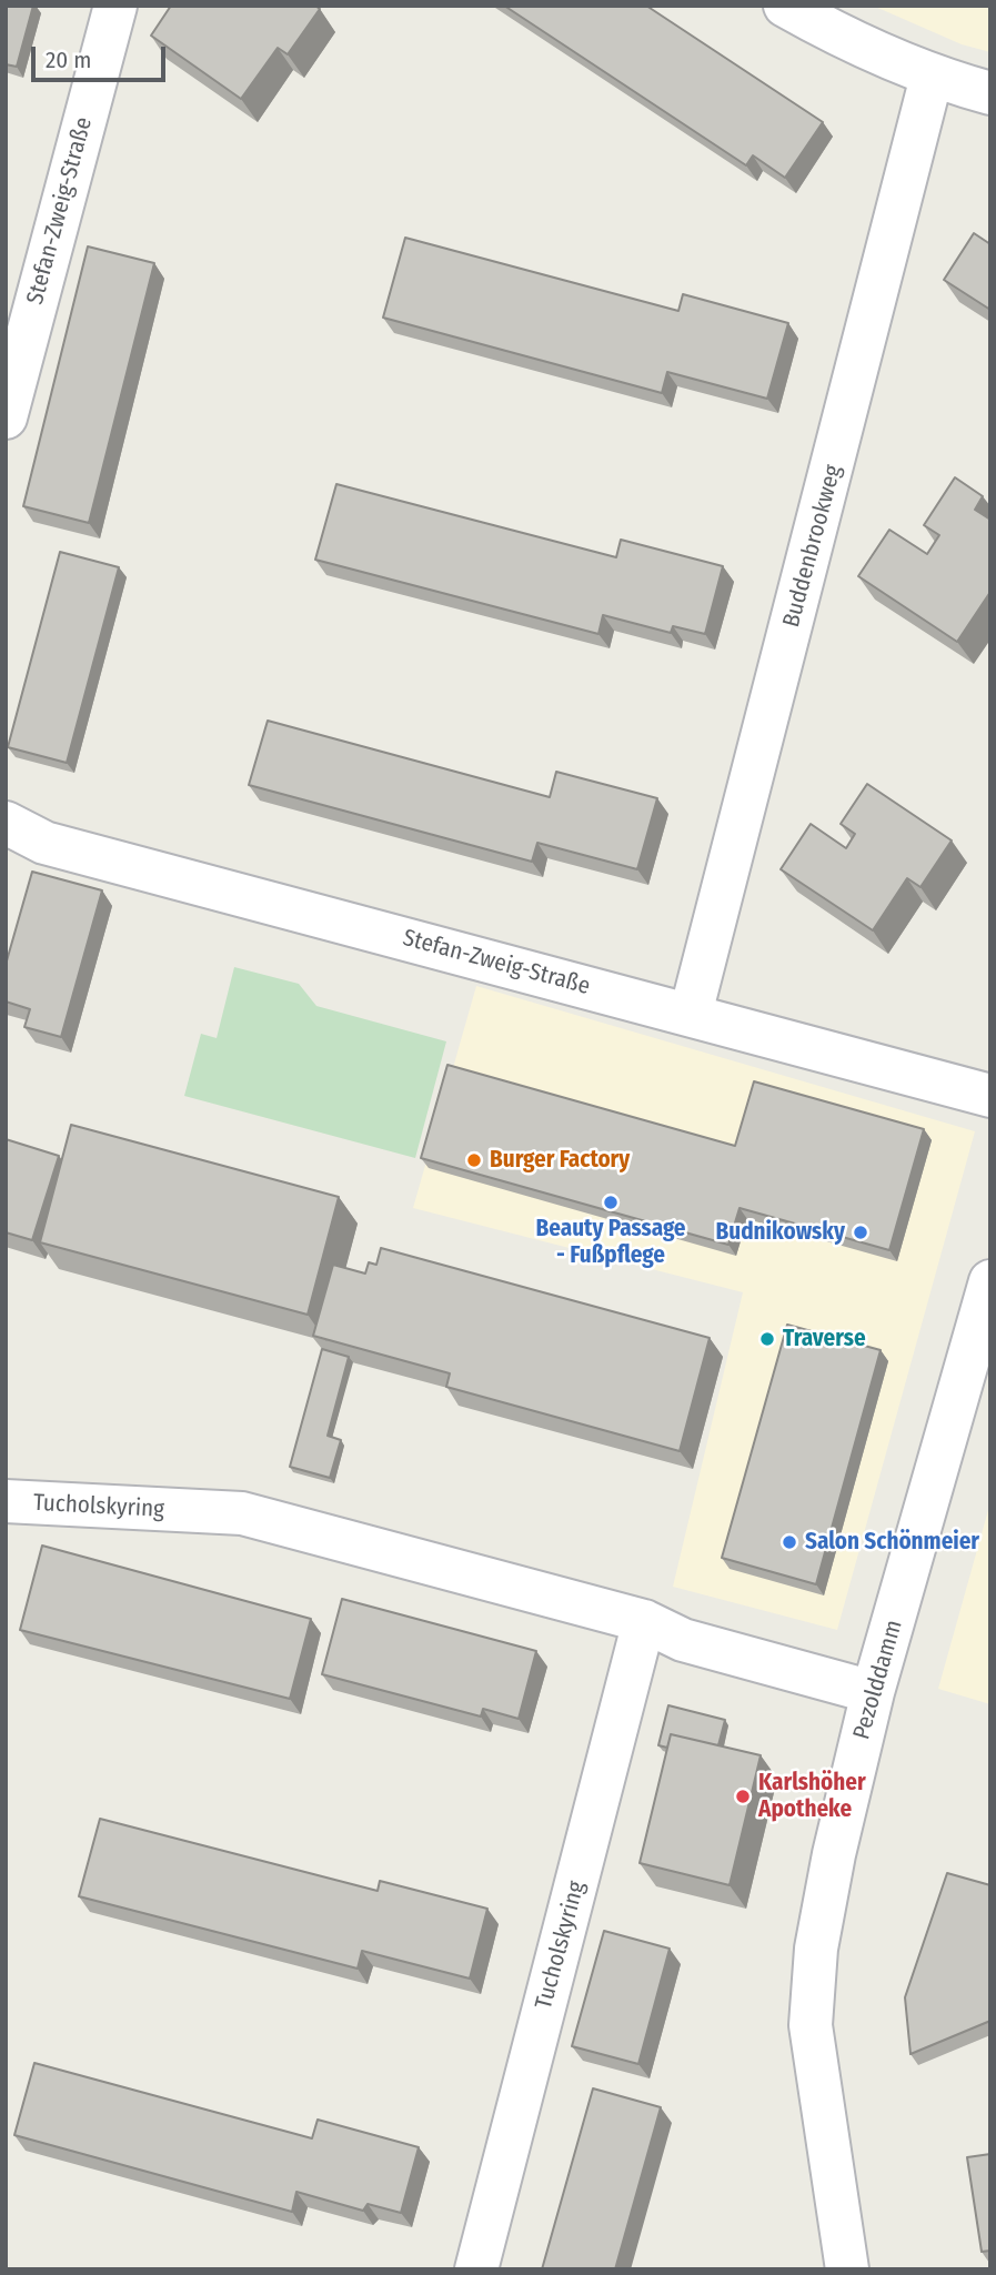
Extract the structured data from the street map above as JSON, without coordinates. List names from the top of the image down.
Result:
{
  "streets": {
    "street": [
      "Stefan-Zweig-Straße",
      "Buddenbrookweg",
      "Tucholskyring",
      "Pezolddamm"
    ]
  },
  "crossings": [
    ["Stefan-Zweig-Straße", "Buddenbrookweg"],
    ["Tucholskyring", "Pezolddamm"]
  ],
  "places": [
    "Burger Factory",
    "Beauty Passage - Fußpflege",
    "Budnikowsky",
    "Traverse",
    "Salon Schönmeier",
    "Karlshöher Apotheke"
  ],
  "scale_bar": "20 m"
}
